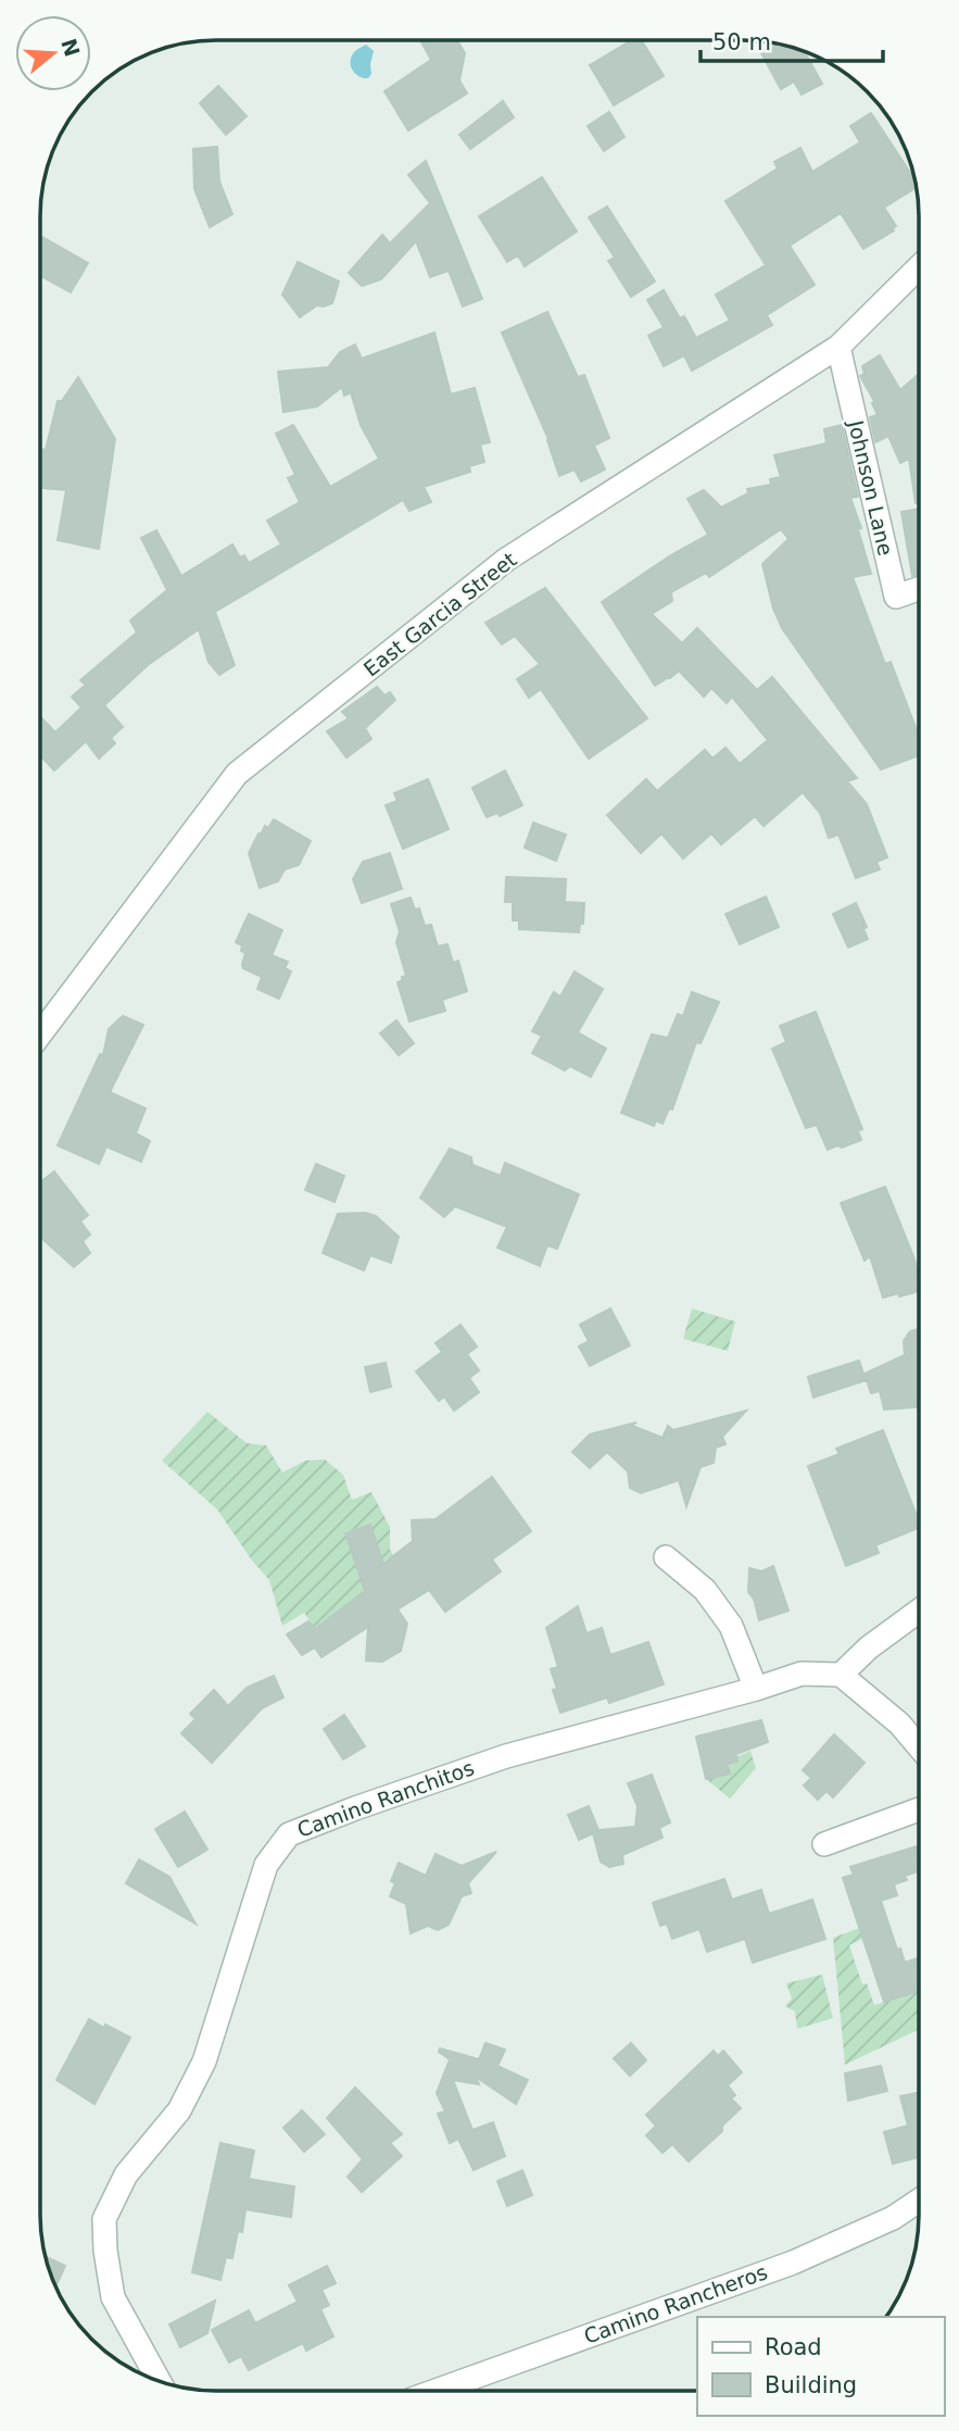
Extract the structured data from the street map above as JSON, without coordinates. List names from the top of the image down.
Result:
{
  "streets": {
    "street": [
      "Johnson Lane",
      "East Garcia Street",
      "Camino Ranchitos",
      "Camino Rancheros"
    ]
  },
  "crossings": [
    ["Johnson Lane", "East Garcia Street"]
  ],
  "legend": ["Road", "Building"],
  "scale_bar": "50 m",
  "north": "right"
}
